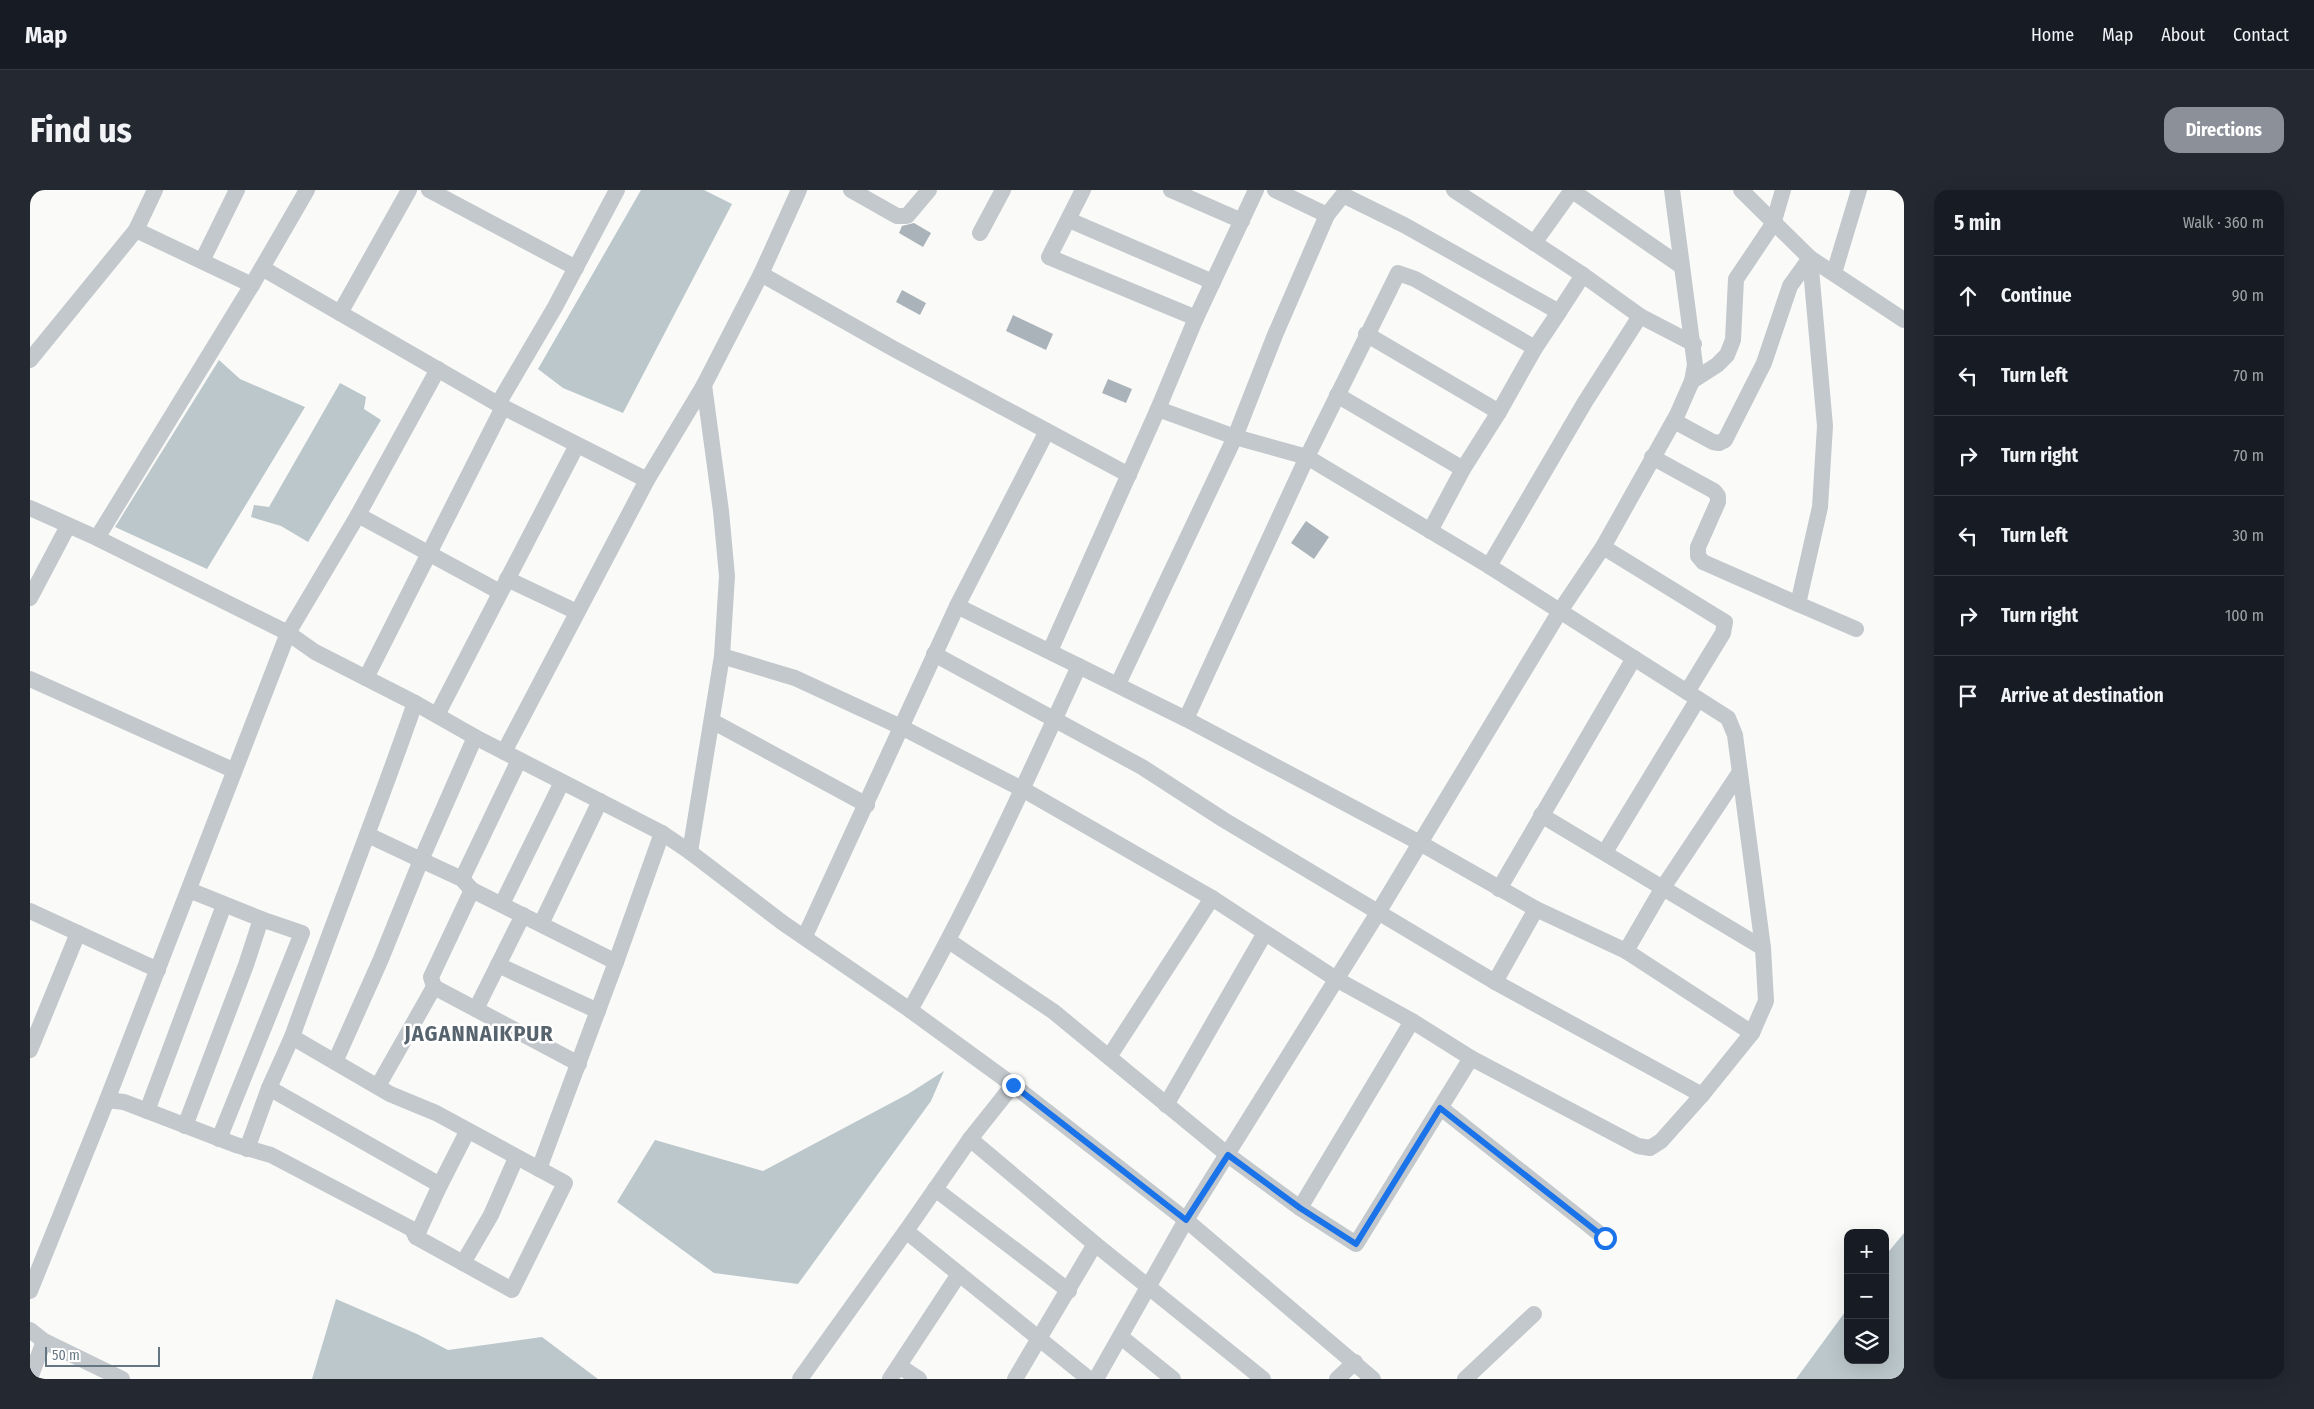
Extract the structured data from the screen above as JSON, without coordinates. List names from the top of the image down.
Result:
{
  "districts": ["JAGANNAIKPUR"],
  "scale_bar": "50 m",
  "page": {
    "header": "Map",
    "nav": [
      "Home",
      "Map",
      "About",
      "Contact"
    ],
    "buttons": "Directions",
    "title": "Find us",
    "heading": ["5 min", "Walk · 360 m"],
    "list": [
      ["Continue", "90 m"],
      ["Turn left", "70 m"],
      ["Turn right", "70 m"],
      ["Turn left", "30 m"],
      ["Turn right", "100 m"],
      "Arrive at destination"
    ],
    "map_buttons": ["+", "−"],
    "scale": "50 m"
  }
}
